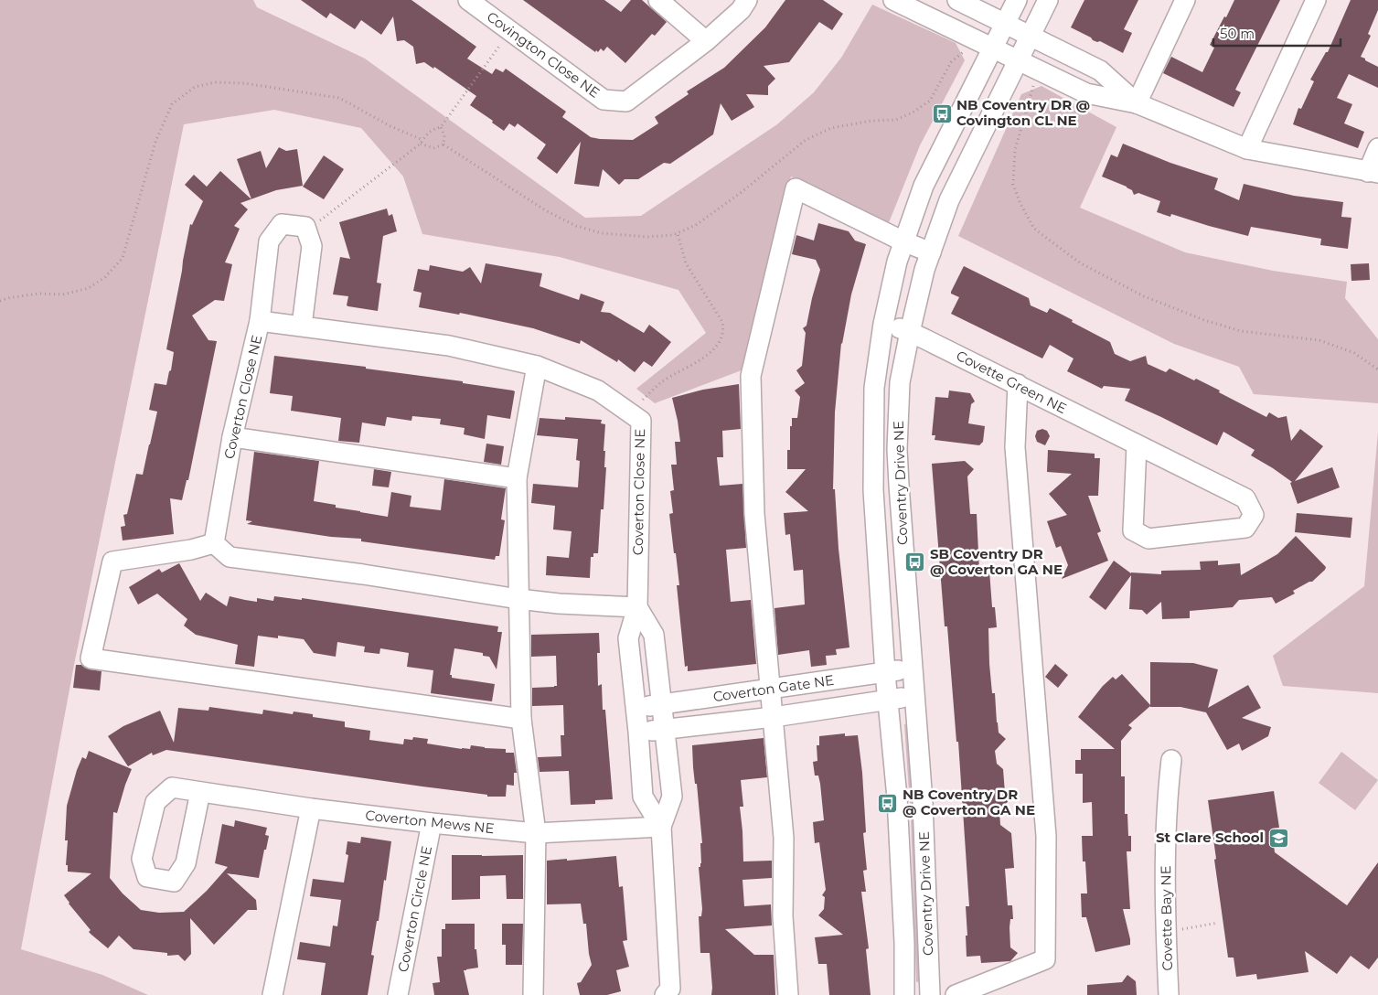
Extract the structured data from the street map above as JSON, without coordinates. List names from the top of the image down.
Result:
{
  "streets": {
    "street": [
      "Covington Close NE",
      "Covette Green NE",
      "Coverton Close NE",
      "Coventry Drive NE",
      "Coverton Gate NE",
      "Coverton Mews NE",
      "Coverton Circle NE",
      "Covette Bay NE"
    ]
  },
  "crossings": [
    ["Covette Green NE", "Coventry Drive NE"],
    ["Coverton Close NE", "Coverton Gate NE"],
    ["Coventry Drive NE", "Coverton Gate NE"],
    ["Coverton Mews NE", "Coverton Circle NE"]
  ],
  "places": {
    "bus stop": ["NB Coventry DR @ Covington CL NE", "SB Coventry DR @ Coverton GA NE", "NB Coventry DR @ Coverton GA NE"],
    "school or university": ["St Clare School"]
  },
  "scale_bar": "50 m"
}
